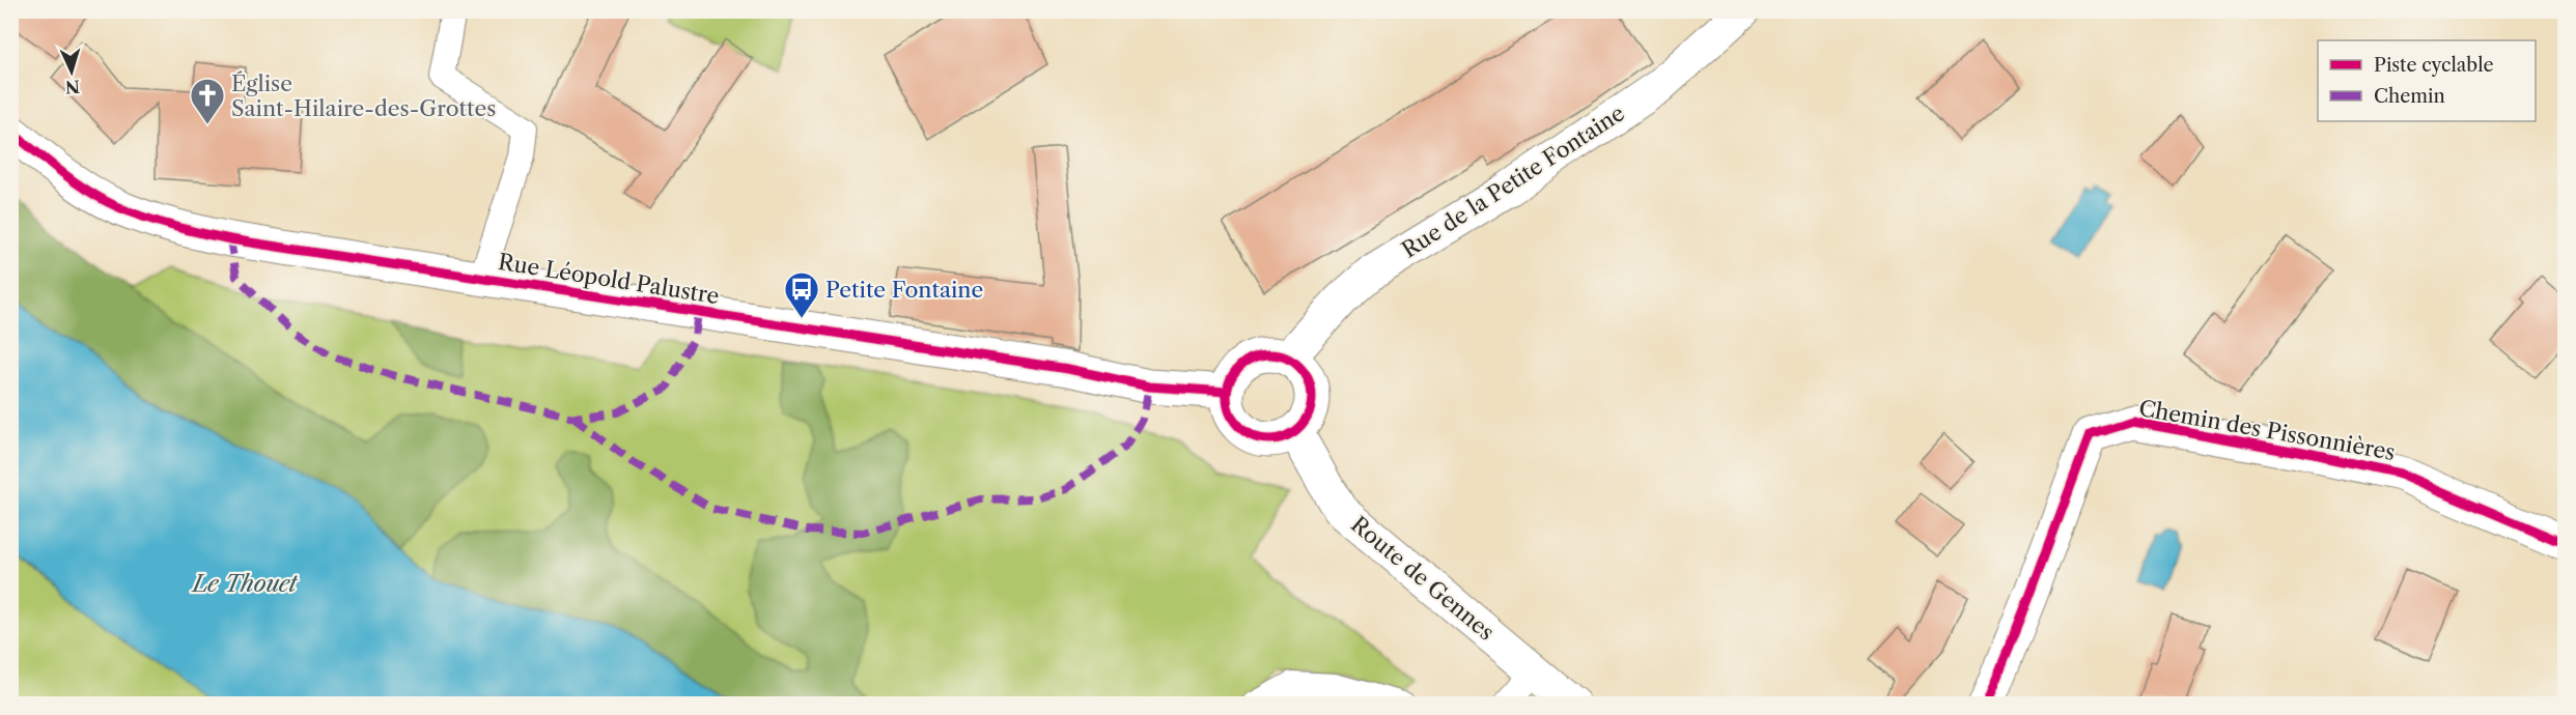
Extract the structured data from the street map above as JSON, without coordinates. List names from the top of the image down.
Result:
{
  "streets": {
    "main road": [
      "Rue de la Petite Fontaine",
      "Rue Léopold Palustre",
      "Chemin des Pissonnières",
      "Route de Gennes"
    ]
  },
  "crossings": [
    ["Rue de la Petite Fontaine", "Rue Léopold Palustre"],
    ["Rue de la Petite Fontaine", "Route de Gennes"],
    ["Rue Léopold Palustre", "Route de Gennes"]
  ],
  "water": ["Le Thouet"],
  "places": {
    "church": ["Église Saint-Hilaire-des-Grottes"],
    "bus stop": ["Petite Fontaine"]
  },
  "legend": ["Piste cyclable", "Chemin"],
  "north": "bottom"
}
